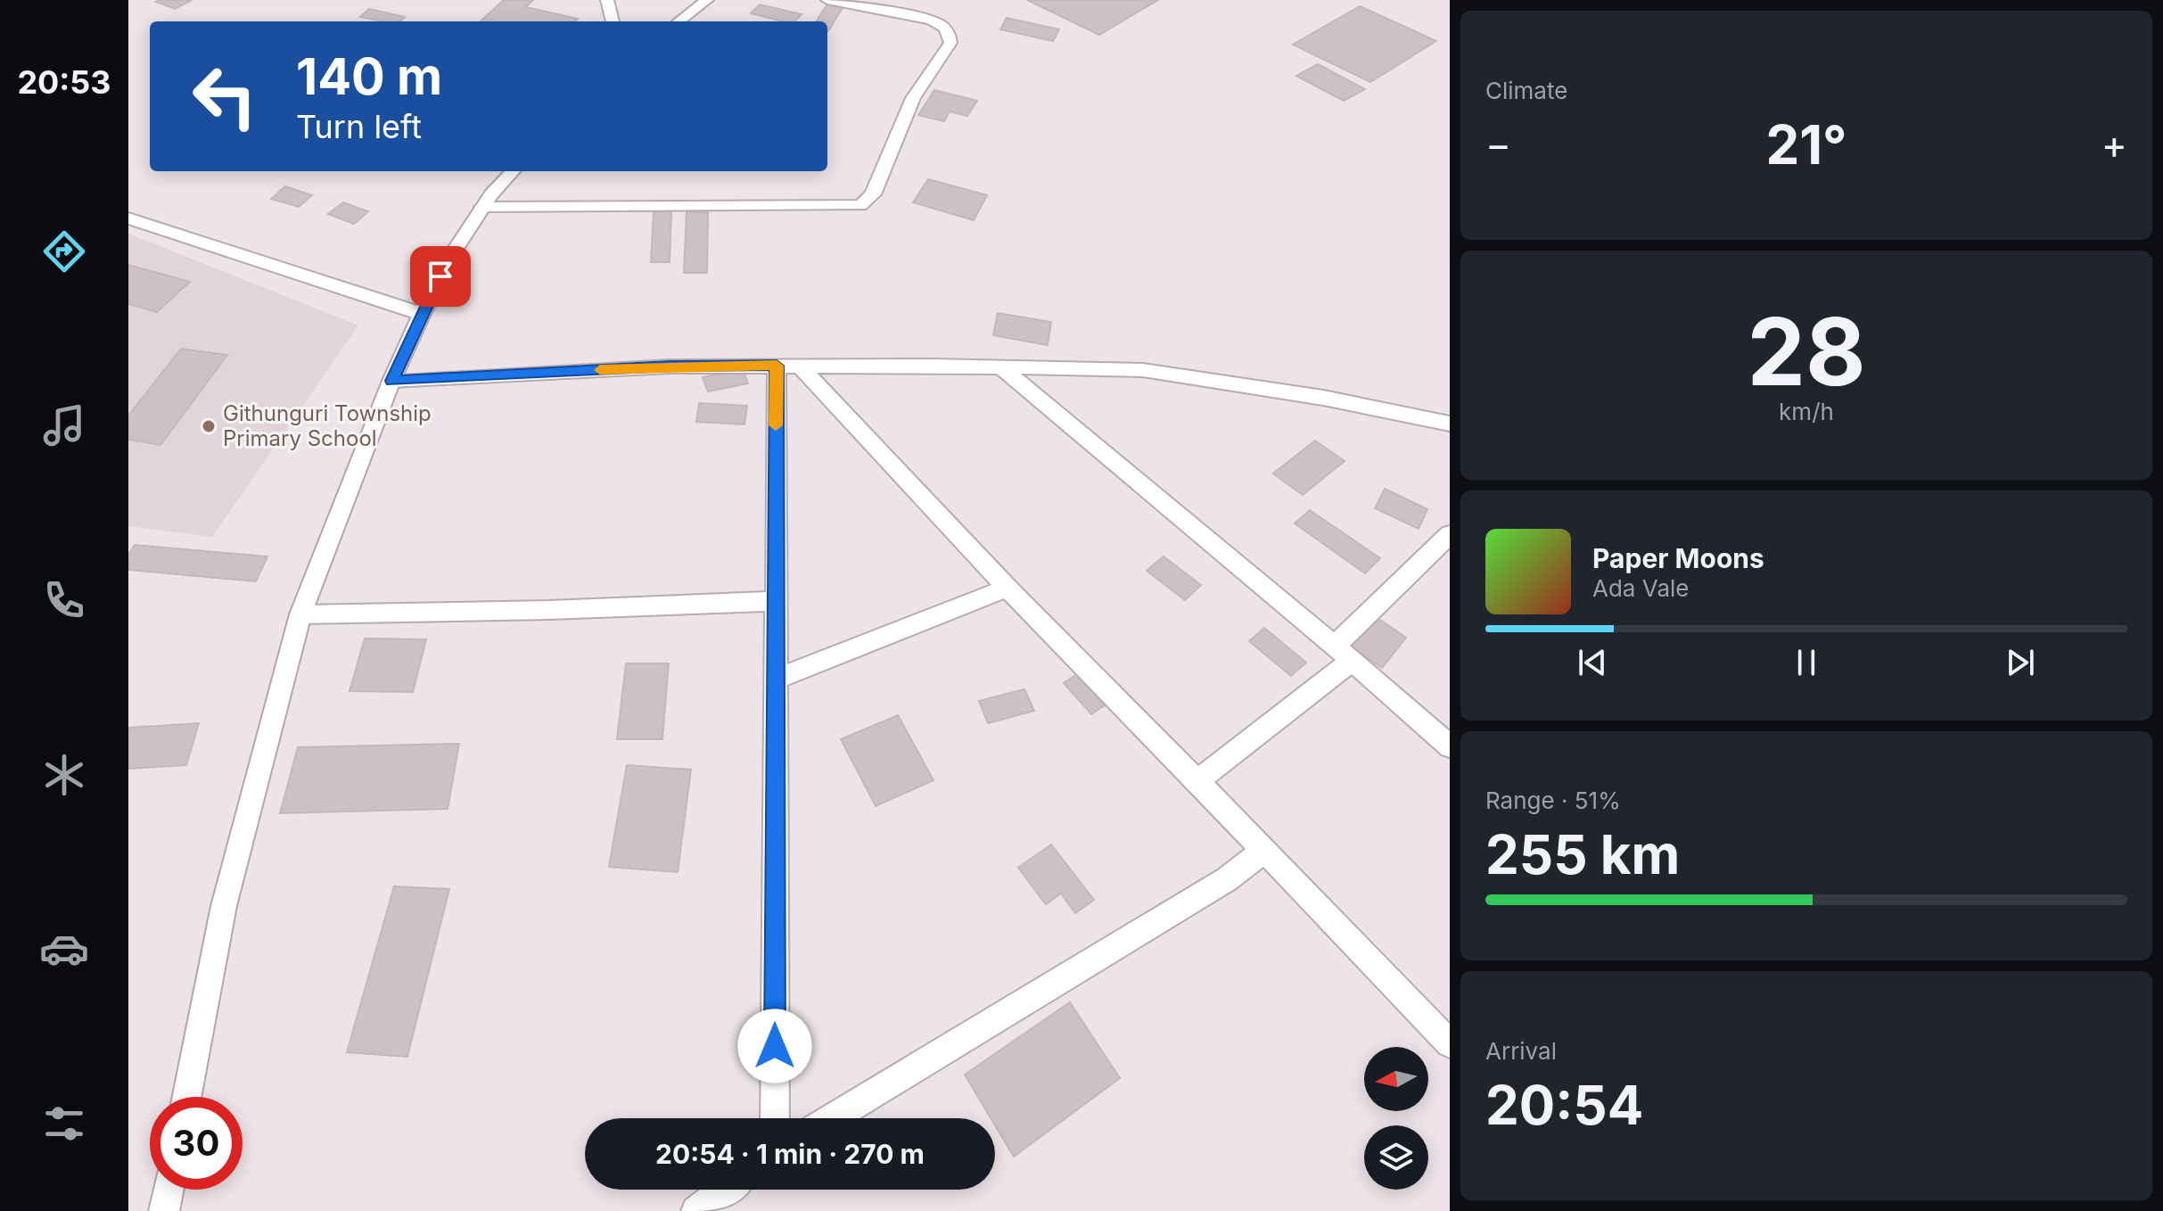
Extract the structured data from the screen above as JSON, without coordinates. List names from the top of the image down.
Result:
{
  "places": ["Githunguri Township Primary School"],
  "north": "left",
  "page": {
    "tabs": "20:53",
    "tile": [
      "Climate",
      ["28", "km/h"],
      ["Range · 51%", "255 km"],
      ["Arrival", "20:54"]
    ],
    "turn": ["140 m", "Turn left"],
    "heat": ["−", "21°", "+"],
    "song": ["Paper Moons", "Ada Vale"],
    "limit": "30",
    "trip": "20:54 · 1 min · 270 m"
  }
}
